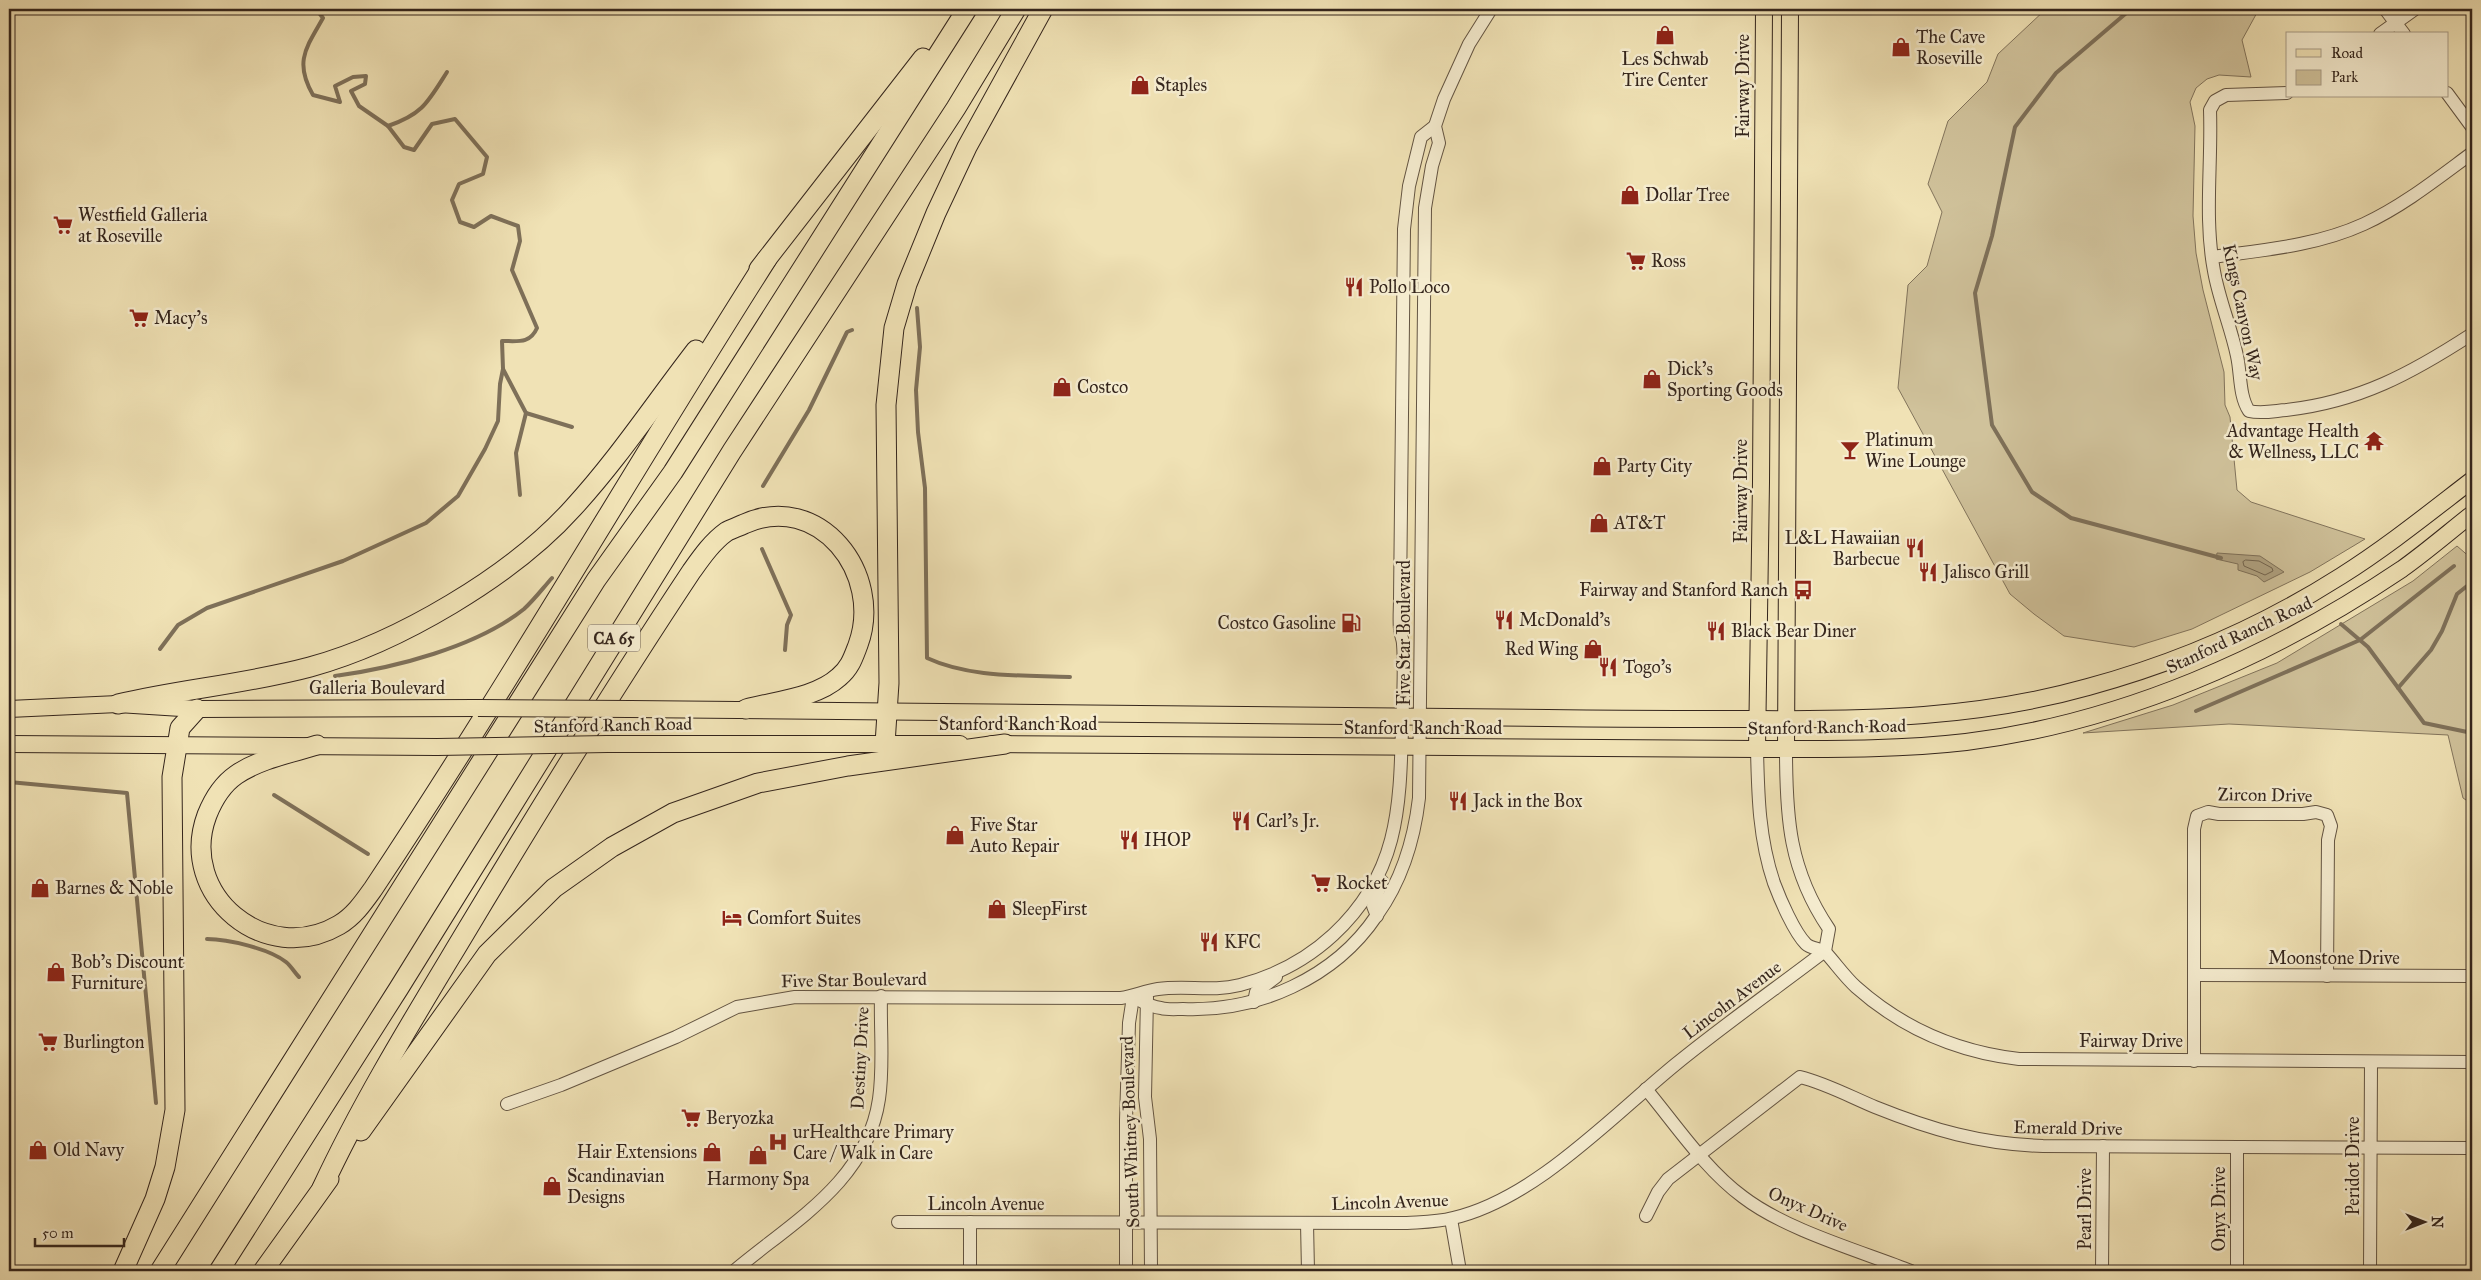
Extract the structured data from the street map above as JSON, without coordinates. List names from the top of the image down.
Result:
{
  "streets": {
    "highway": ["CA 65"],
    "main road": ["Fairway Drive", "Stanford Ranch Road", "Galleria Boulevard"],
    "street": [
      "Kings Canyon Way",
      "Five Star Boulevard",
      "Zircon Drive",
      "Moonstone Drive",
      "Lincoln Avenue",
      "Destiny Drive",
      "Emerald Drive",
      "South Whitney Boulevard",
      "Peridot Drive",
      "Onyx Drive",
      "Pearl Drive"
    ]
  },
  "crossings": [
    ["Fairway Drive", "Stanford Ranch Road"],
    ["Fairway Drive", "Zircon Drive"],
    ["Fairway Drive", "Lincoln Avenue"],
    ["Fairway Drive", "Peridot Drive"],
    ["Five Star Boulevard", "Stanford Ranch Road"],
    ["Five Star Boulevard", "Destiny Drive"],
    ["Five Star Boulevard", "South Whitney Boulevard"],
    ["Stanford Ranch Road", "Galleria Boulevard"],
    ["Zircon Drive", "Moonstone Drive"],
    ["Lincoln Avenue", "South Whitney Boulevard"],
    ["Lincoln Avenue", "Onyx Drive"],
    ["Emerald Drive", "Peridot Drive"],
    ["Emerald Drive", "Onyx Drive"],
    ["Emerald Drive", "Pearl Drive"]
  ],
  "places": {
    "shop": [
      "Les Schwab Tire Center",
      "The Cave Roseville",
      "Staples",
      "Dollar Tree",
      "Dick's Sporting Goods",
      "Costco",
      "Party City",
      "AT&T",
      "Red Wing",
      "Five Star Auto Repair",
      "Barnes & Noble",
      "SleepFirst",
      "Bob's Discount Furniture",
      "Old Navy",
      "Hair Extensions",
      "Harmony Spa",
      "Scandinavian Designs"
    ],
    "supermarket": [
      "Westfield Galleria at Roseville",
      "Ross",
      "Macy's",
      "Rocket",
      "Burlington",
      "Beryozka"
    ],
    "restaurant": [
      "Pollo Loco",
      "L&L Hawaiian Barbecue",
      "Jalisco Grill",
      "McDonald's",
      "Black Bear Diner",
      "Togo's",
      "Jack in the Box",
      "Carl's Jr.",
      "IHOP",
      "KFC"
    ],
    "temple": ["Advantage Health & Wellness, LLC"],
    "bar": ["Platinum Wine Lounge"],
    "bus stop": ["Fairway and Stanford Ranch"],
    "fuel station": ["Costco Gasoline"],
    "hotel": ["Comfort Suites"],
    "hospital": ["urHealthcare Primary Care / Walk in Care"]
  },
  "legend": ["Road", "Park"],
  "scale_bar": "50 m",
  "north": "right"
}
